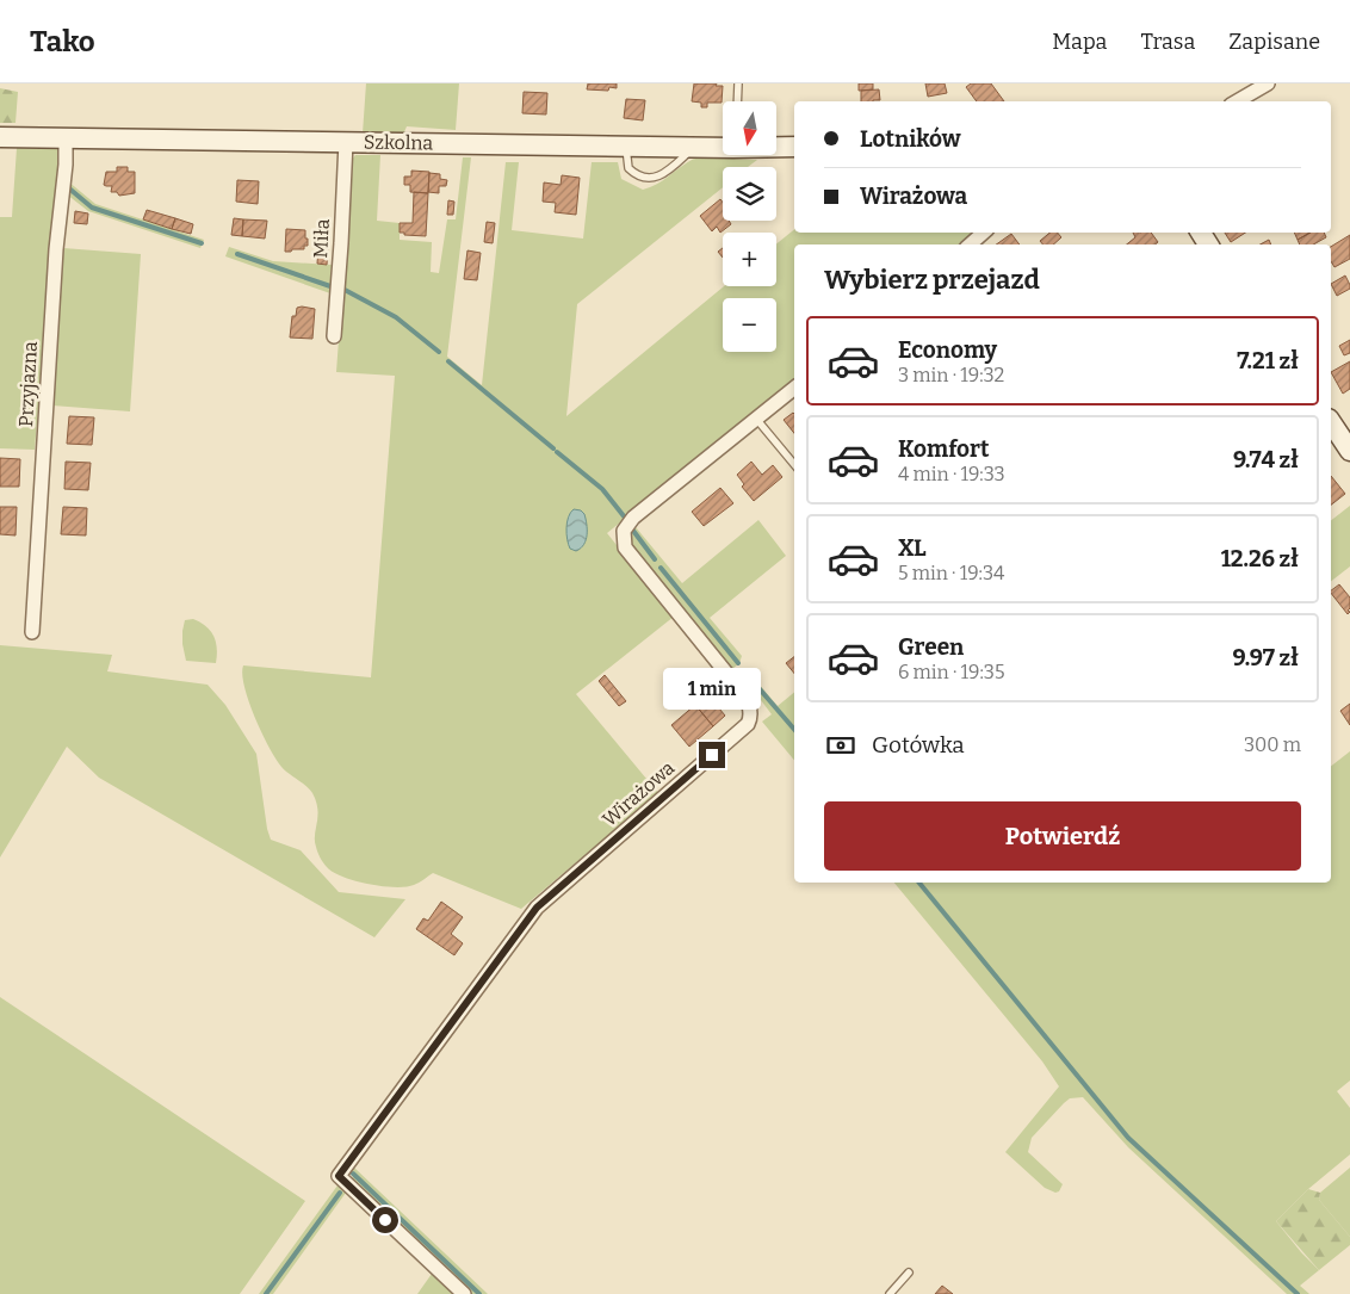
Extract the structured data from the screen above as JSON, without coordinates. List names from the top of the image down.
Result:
{
  "streets": {
    "street": [
      "Szkolna",
      "Miła",
      "Przyjazna",
      "Wirażowa"
    ]
  },
  "crossings": [
    ["Szkolna", "Miła"],
    ["Szkolna", "Przyjazna"]
  ],
  "north": "bottom",
  "page": {
    "header": "Tako",
    "nav": ["Mapa", "Trasa", "Zapisane"],
    "map_buttons": ["+", "−"],
    "banner": ["Lotników", "Wirażowa"],
    "heading": "Wybierz przejazd",
    "list": [
      {
        "name": "Economy",
        "note": "3 min · 19:32",
        "value": "7.21 zł"
      },
      {
        "name": "Komfort",
        "note": "4 min · 19:33",
        "value": "9.74 zł"
      },
      {
        "name": "XL",
        "note": "5 min · 19:34",
        "value": "12.26 zł"
      },
      {
        "name": "Green",
        "note": "6 min · 19:35",
        "value": "9.97 zł"
      }
    ],
    "bubble": "1 min",
    "pay": ["Gotówka", "300 m"],
    "buttons": "Potwierdź"
  }
}
